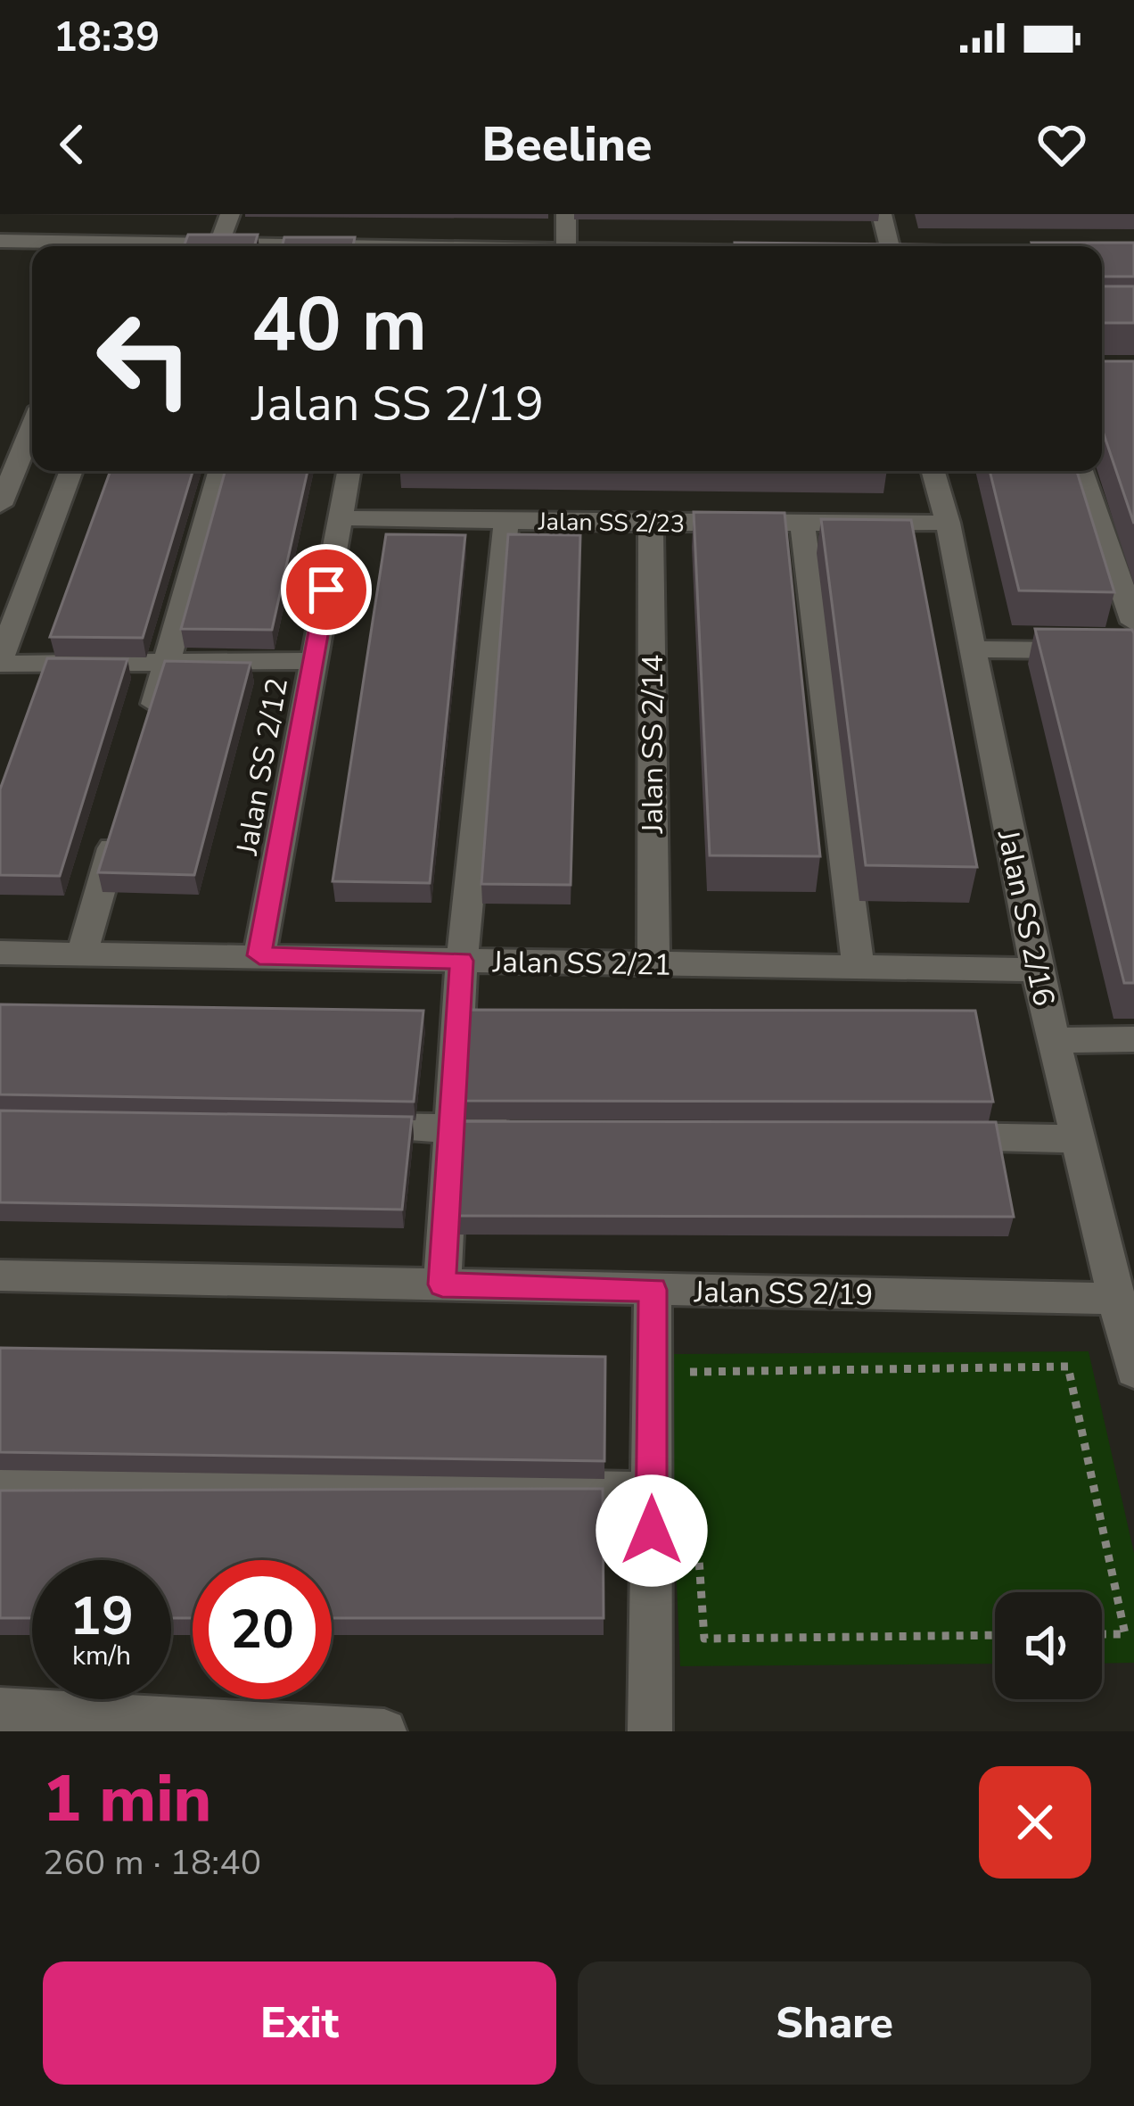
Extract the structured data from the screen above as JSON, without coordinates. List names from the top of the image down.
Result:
{
  "streets": {
    "street": [
      "Jalan SS 2/23",
      "Jalan SS 2/14",
      "Jalan SS 2/12",
      "Jalan SS 2/16",
      "Jalan SS 2/21",
      "Jalan SS 2/19"
    ]
  },
  "crossings": [
    ["Jalan SS 2/23", "Jalan SS 2/14"],
    ["Jalan SS 2/23", "Jalan SS 2/12"],
    ["Jalan SS 2/23", "Jalan SS 2/16"],
    ["Jalan SS 2/14", "Jalan SS 2/21"],
    ["Jalan SS 2/12", "Jalan SS 2/21"],
    ["Jalan SS 2/16", "Jalan SS 2/21"],
    ["Jalan SS 2/16", "Jalan SS 2/19"]
  ],
  "page": {
    "status": "18:39",
    "header": "Beeline",
    "turn": ["40 m", "Jalan SS 2/19"],
    "speed": "19 km/h",
    "limit": "20",
    "heading": ["1 min", "260 m · 18:40"],
    "buttons": ["Exit", "Share"]
  }
}
